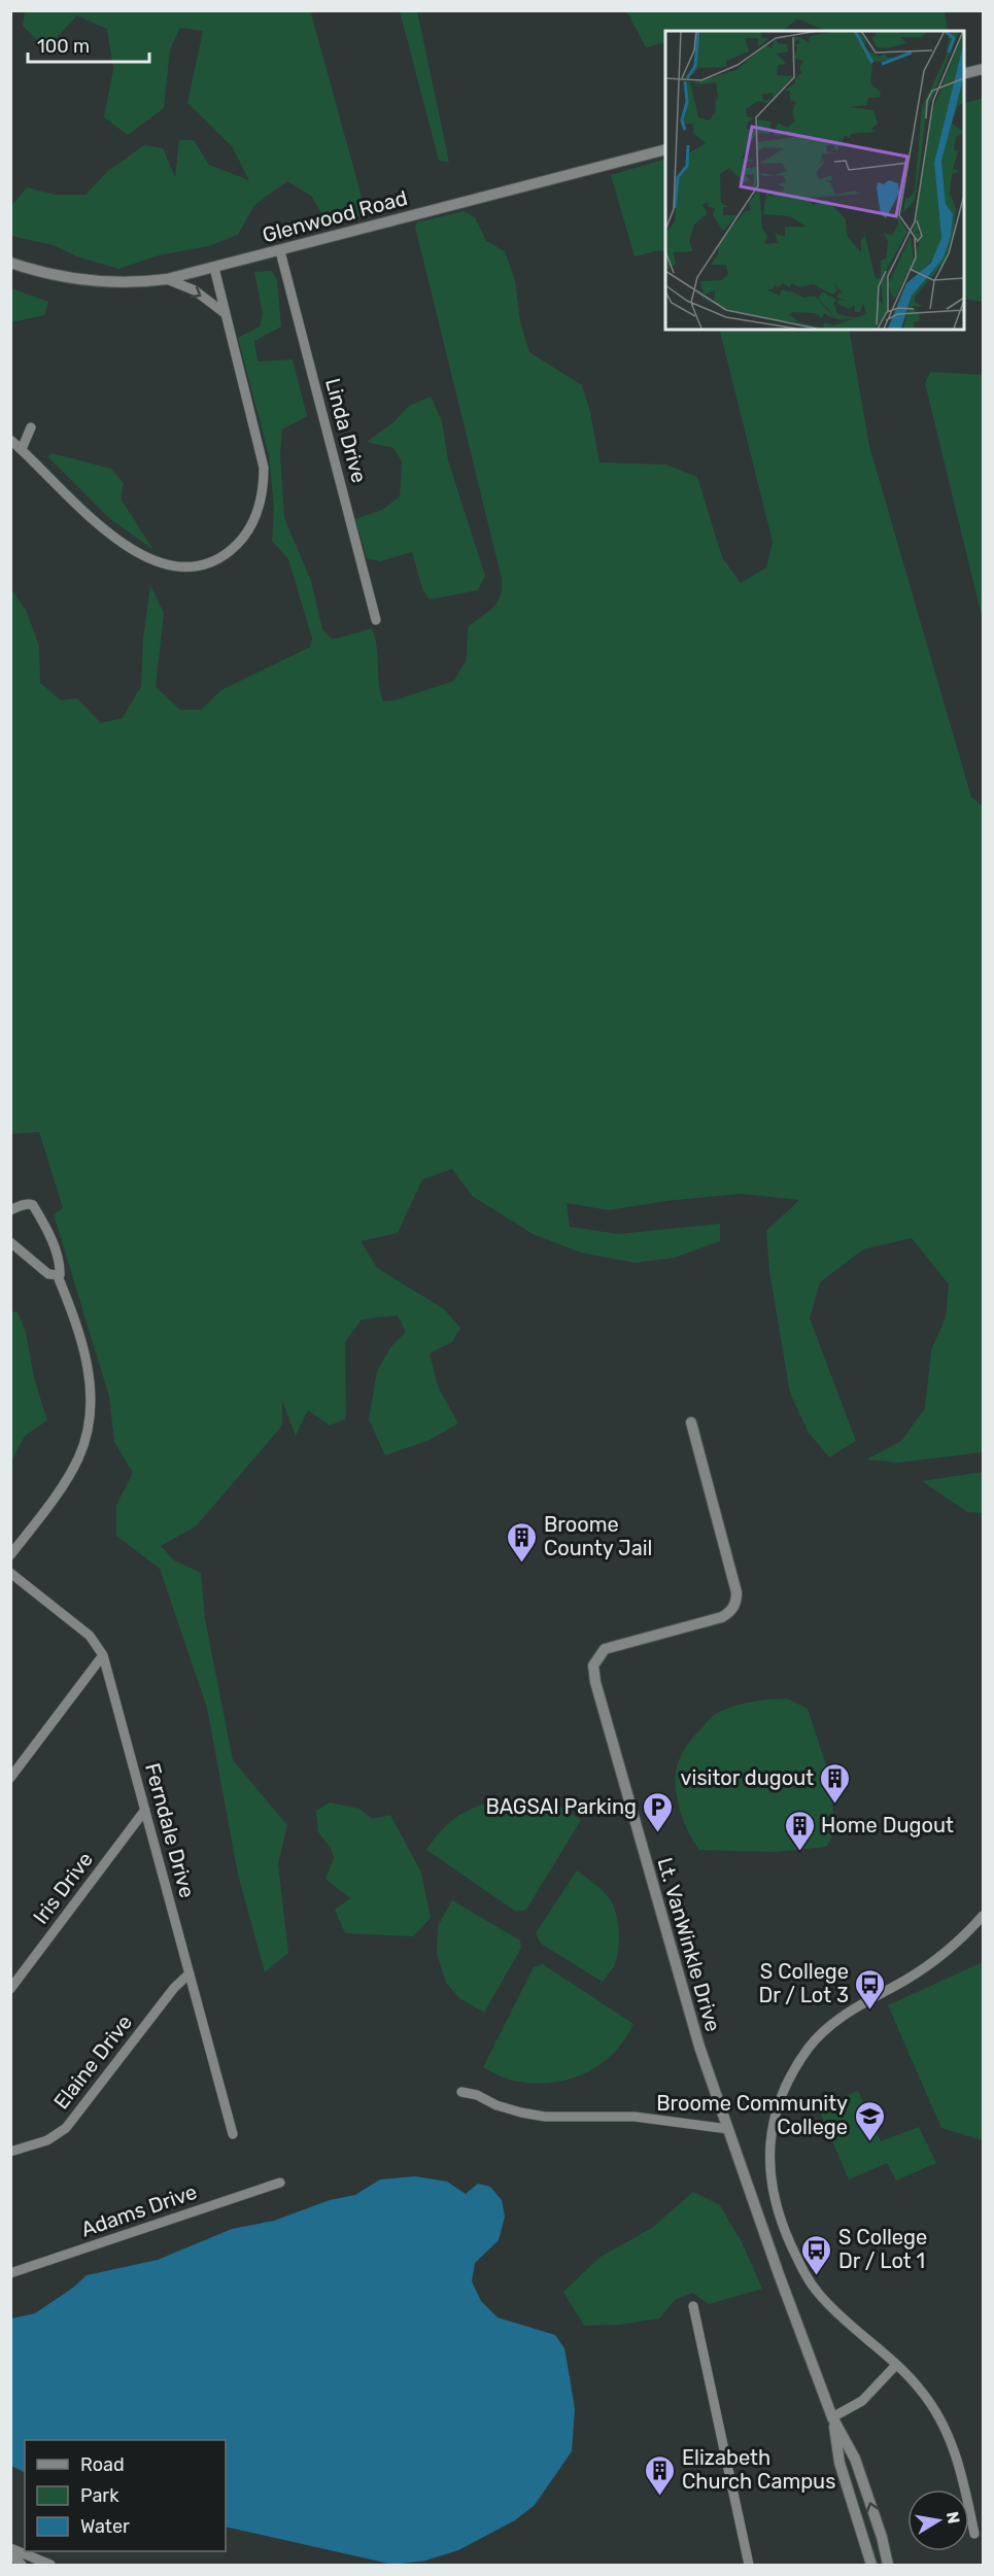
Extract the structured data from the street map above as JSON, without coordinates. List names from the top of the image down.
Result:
{
  "streets": {
    "street": [
      "Glenwood Road",
      "Linda Drive",
      "Ferndale Drive",
      "Iris Drive",
      "Lt. VanWinkle Drive",
      "Elaine Drive",
      "Adams Drive"
    ]
  },
  "crossings": [
    ["Glenwood Road", "Linda Drive"],
    ["Ferndale Drive", "Iris Drive"],
    ["Ferndale Drive", "Elaine Drive"]
  ],
  "places": {
    "building": [
      "Broome County Jail",
      "visitor dugout",
      "Home Dugout",
      "Elizabeth Church Campus"
    ],
    "parking": ["BAGSAI Parking"],
    "bus stop": ["S College Dr / Lot 3", "S College Dr / Lot 1"],
    "school or university": ["Broome Community College"]
  },
  "legend": ["Road", "Park", "Water"],
  "scale_bar": "100 m",
  "north": "right"
}
